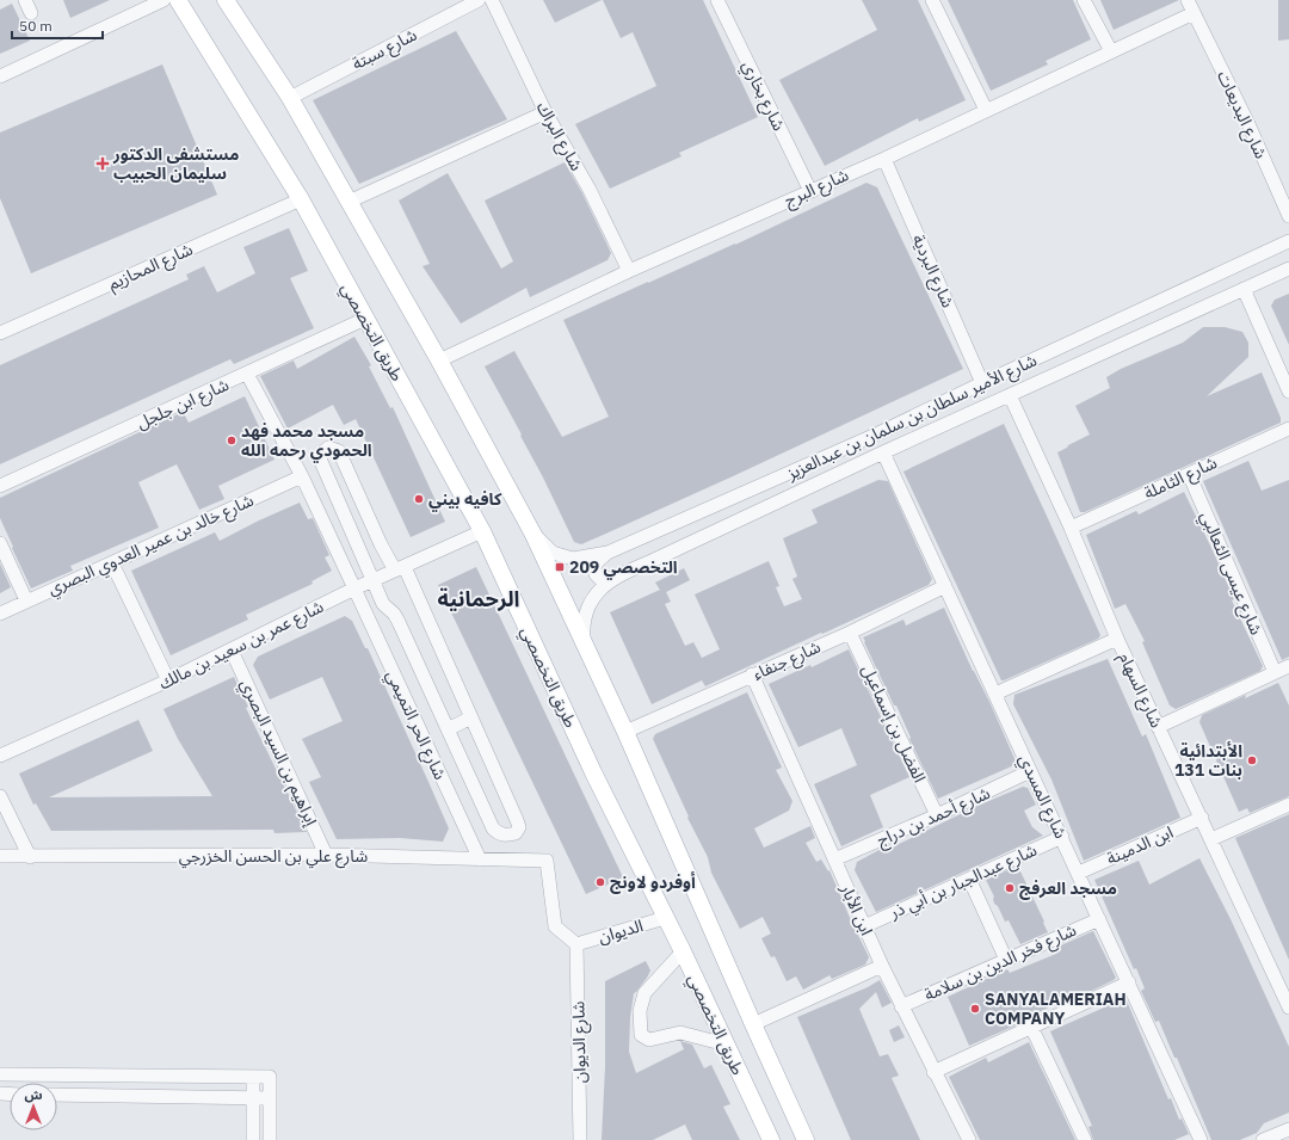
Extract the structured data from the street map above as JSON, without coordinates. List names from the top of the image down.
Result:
{
  "streets": {
    "main road": ["طريق التخصصي"],
    "street": [
      "شارع سبتة",
      "شارع بخاري",
      "شارع البديعات",
      "شارع البراك",
      "شارع البرج",
      "شارع المحازيم",
      "شارع البردية",
      "شارع ابن جلجل",
      "شارع الأمير سلطان بن سلمان بن عبدالعزيز",
      "شارع الثاملة",
      "شارع خالد بن عمير العدوي البصري",
      "شارع عيسى الثعالبي",
      "شارع عمر بن سعيد بن مالك",
      "شارع جنفاء",
      "شارع السهام",
      "الفضل بن إسماعيل",
      "شارع الحر التميمي",
      "إبراهيم بن السيد البصري",
      "شارع المسدي",
      "شارع أحمد بن دراج",
      "ابن الدمينة",
      "شارع علي بن الحسن الخزرجي",
      "شارع عبدالجبار بن أبي ذر",
      "ابن الأبار",
      "الديوان",
      "شارع فخر الدين بن سلامة",
      "شارع الديوان"
    ]
  },
  "crossings": [
    ["شارع سبتة", "طريق التخصصي"],
    ["شارع بخاري", "شارع البرج"],
    ["شارع البديعات", "شارع البرج"],
    ["شارع البراك", "شارع البرج"],
    ["شارع البرج", "شارع البردية"],
    ["شارع البرج", "طريق التخصصي"],
    ["شارع المحازيم", "طريق التخصصي"],
    ["شارع البردية", "شارع الأمير سلطان بن سلمان بن عبدالعزيز"],
    ["طريق التخصصي", "شارع ابن جلجل"],
    ["طريق التخصصي", "شارع الأمير سلطان بن سلمان بن عبدالعزيز"],
    ["طريق التخصصي", "شارع عمر بن سعيد بن مالك"],
    ["طريق التخصصي", "شارع جنفاء"],
    ["طريق التخصصي", "الديوان"],
    ["شارع ابن جلجل", "شارع الحر التميمي"],
    ["شارع الأمير سلطان بن سلمان بن عبدالعزيز", "شارع السهام"],
    ["شارع الأمير سلطان بن سلمان بن عبدالعزيز", "شارع المسدي"],
    ["شارع الثاملة", "شارع عيسى الثعالبي"],
    ["شارع الثاملة", "شارع السهام"],
    ["شارع خالد بن عمير العدوي البصري", "شارع الحر التميمي"],
    ["شارع عمر بن سعيد بن مالك", "شارع الحر التميمي"],
    ["شارع عمر بن سعيد بن مالك", "إبراهيم بن السيد البصري"],
    ["شارع جنفاء", "الفضل بن إسماعيل"],
    ["شارع جنفاء", "شارع المسدي"],
    ["شارع جنفاء", "ابن الأبار"],
    ["شارع السهام", "ابن الدمينة"],
    ["الفضل بن إسماعيل", "شارع أحمد بن دراج"],
    ["شارع الحر التميمي", "شارع علي بن الحسن الخزرجي"],
    ["إبراهيم بن السيد البصري", "شارع علي بن الحسن الخزرجي"],
    ["شارع المسدي", "شارع أحمد بن دراج"],
    ["شارع المسدي", "ابن الدمينة"],
    ["شارع المسدي", "شارع عبدالجبار بن أبي ذر"],
    ["شارع المسدي", "شارع فخر الدين بن سلامة"],
    ["شارع أحمد بن دراج", "ابن الأبار"],
    ["شارع علي بن الحسن الخزرجي", "الديوان"],
    ["شارع علي بن الحسن الخزرجي", "شارع الديوان"],
    ["شارع عبدالجبار بن أبي ذر", "ابن الأبار"],
    ["ابن الأبار", "شارع فخر الدين بن سلامة"],
    ["الديوان", "شارع الديوان"]
  ],
  "districts": ["الرحمانية"],
  "places": {
    "health": ["مستشفى الدكتور سليمان الحبيب"],
    "other": [
      "مسجد محمد فهد الحمودي رحمه الله",
      "كافيه بيني",
      "الأبتدائية 131 بنات",
      "أوفردو لاونج",
      "مسجد العرفج",
      "SANYALAMERIAH COMPANY"
    ],
    "transit": ["التخصصي 209"]
  },
  "scale_bar": "50 m",
  "north": "top"
}
